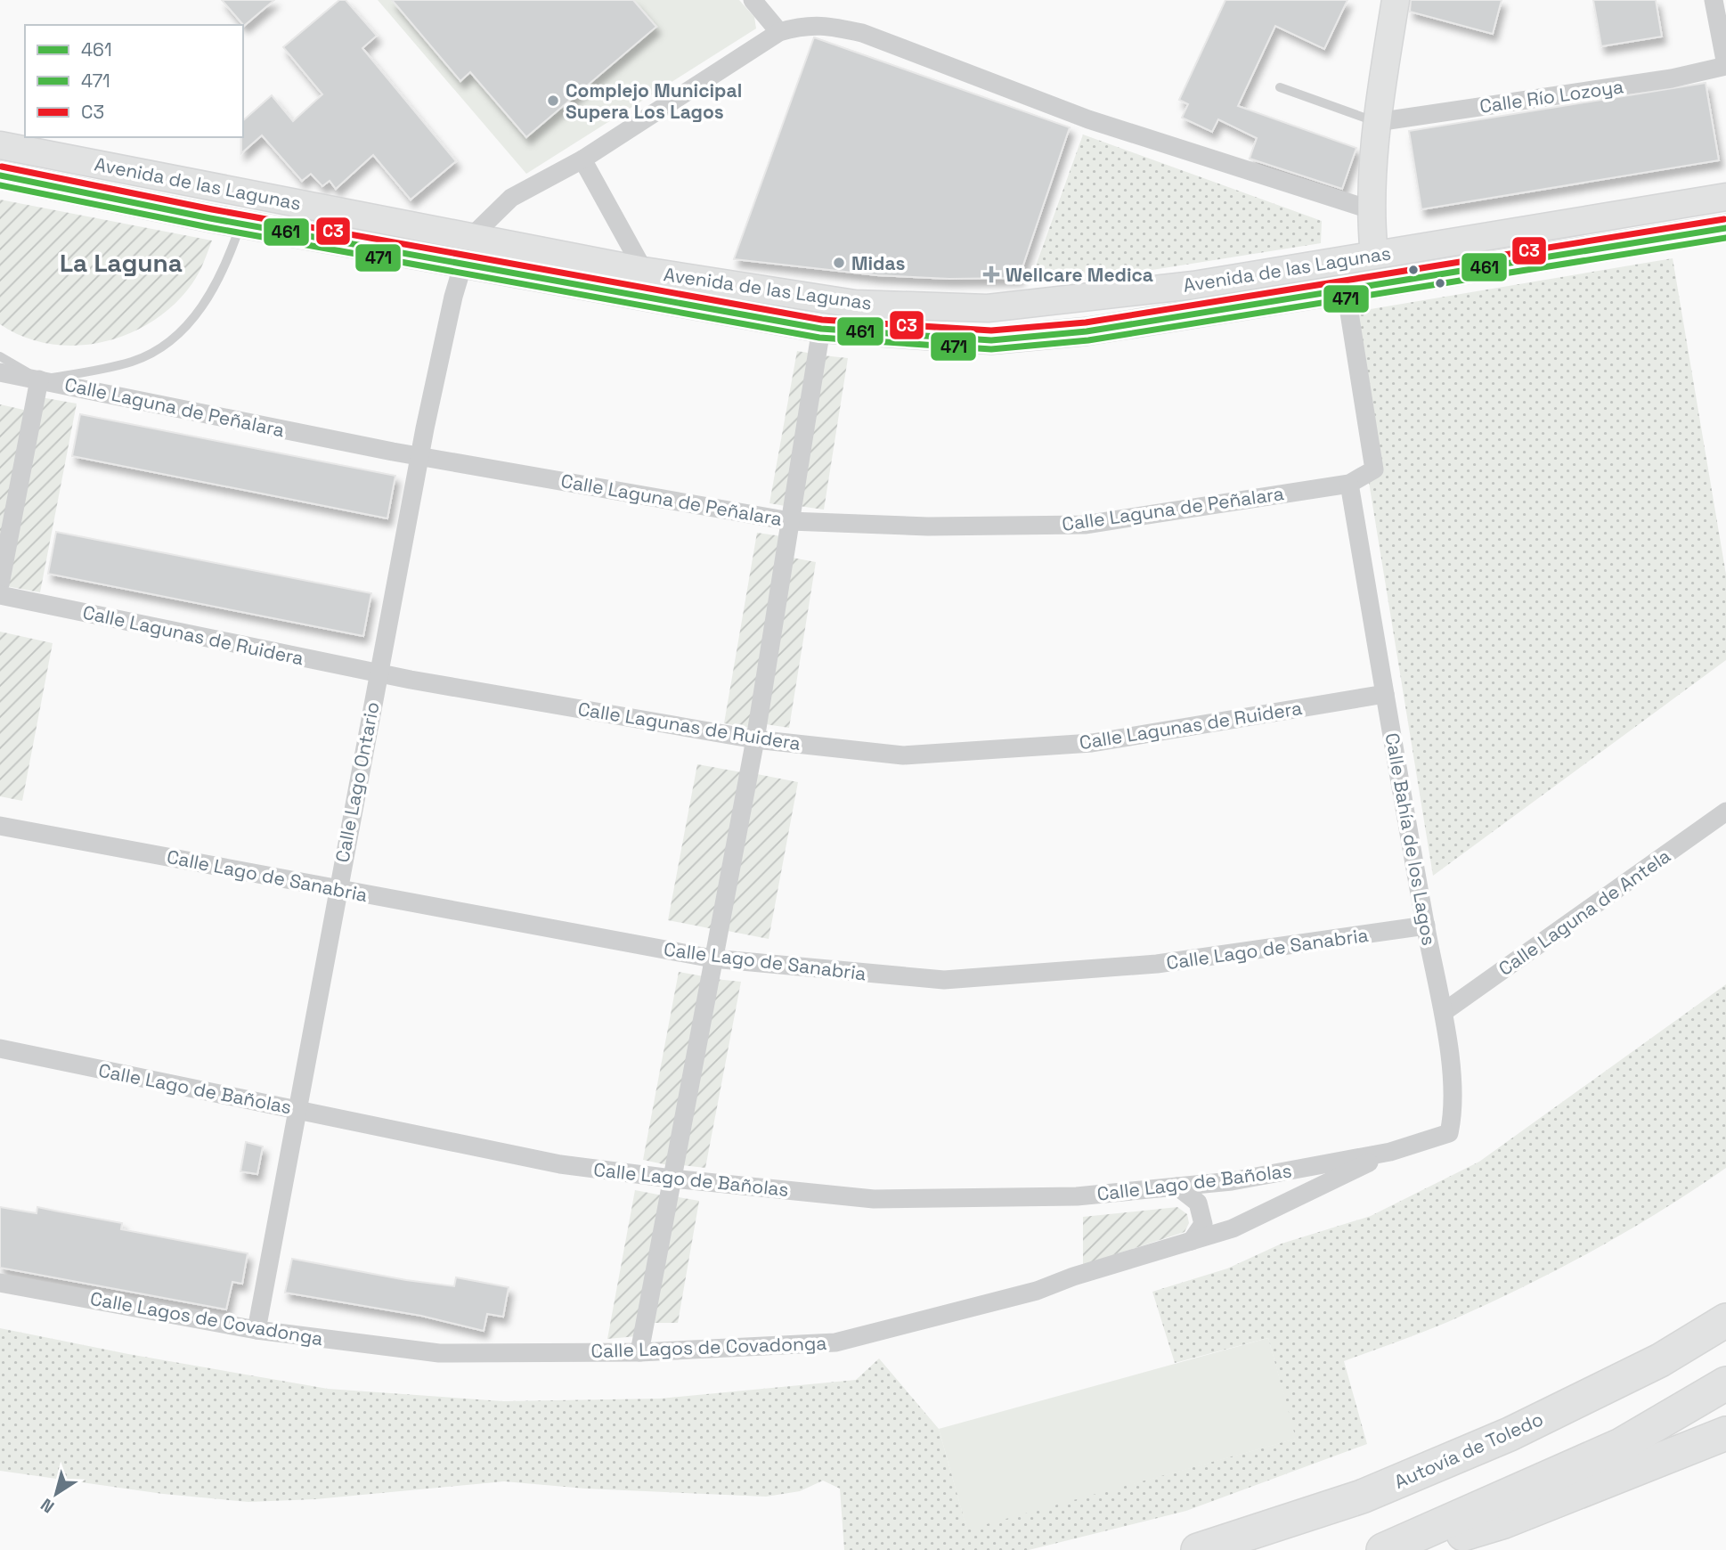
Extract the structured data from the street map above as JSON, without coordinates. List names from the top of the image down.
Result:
{
  "streets": {
    "highway": ["Autovía de Toledo"],
    "main road": ["Avenida de las Lagunas"],
    "street": [
      "Calle Río Lozoya",
      "Calle Laguna de Peñalara",
      "Calle Lagunas de Ruidera",
      "Calle Lago Ontario",
      "Calle Bahía de los Lagos",
      "Calle Lago de Sanabria",
      "Calle Laguna de Antela",
      "Calle Lago de Bañolas",
      "Calle Lagos de Covadonga"
    ]
  },
  "crossings": [
    ["Avenida de las Lagunas", "Calle Lago Ontario"],
    ["Calle Laguna de Peñalara", "Calle Lago Ontario"],
    ["Calle Laguna de Peñalara", "Calle Bahía de los Lagos"],
    ["Calle Lagunas de Ruidera", "Calle Lago Ontario"],
    ["Calle Lagunas de Ruidera", "Calle Bahía de los Lagos"],
    ["Calle Lago Ontario", "Calle Lago de Sanabria"],
    ["Calle Lago Ontario", "Calle Lago de Bañolas"],
    ["Calle Lago Ontario", "Calle Lagos de Covadonga"],
    ["Calle Bahía de los Lagos", "Calle Lago de Sanabria"],
    ["Calle Bahía de los Lagos", "Calle Laguna de Antela"],
    ["Calle Bahía de los Lagos", "Calle Lago de Bañolas"],
    ["Calle Bahía de los Lagos", "Calle Lagos de Covadonga"],
    ["Calle Lago de Bañolas", "Calle Lagos de Covadonga"]
  ],
  "districts": ["La Laguna"],
  "places": {
    "other": ["Complejo Municipal Supera Los Lagos", "Midas"],
    "health": ["Wellcare Medica"]
  },
  "lines": ["transit line C3", "transit line 461", "transit line 471"],
  "legend": ["461", "471", "C3"],
  "north": "bottom left"
}
